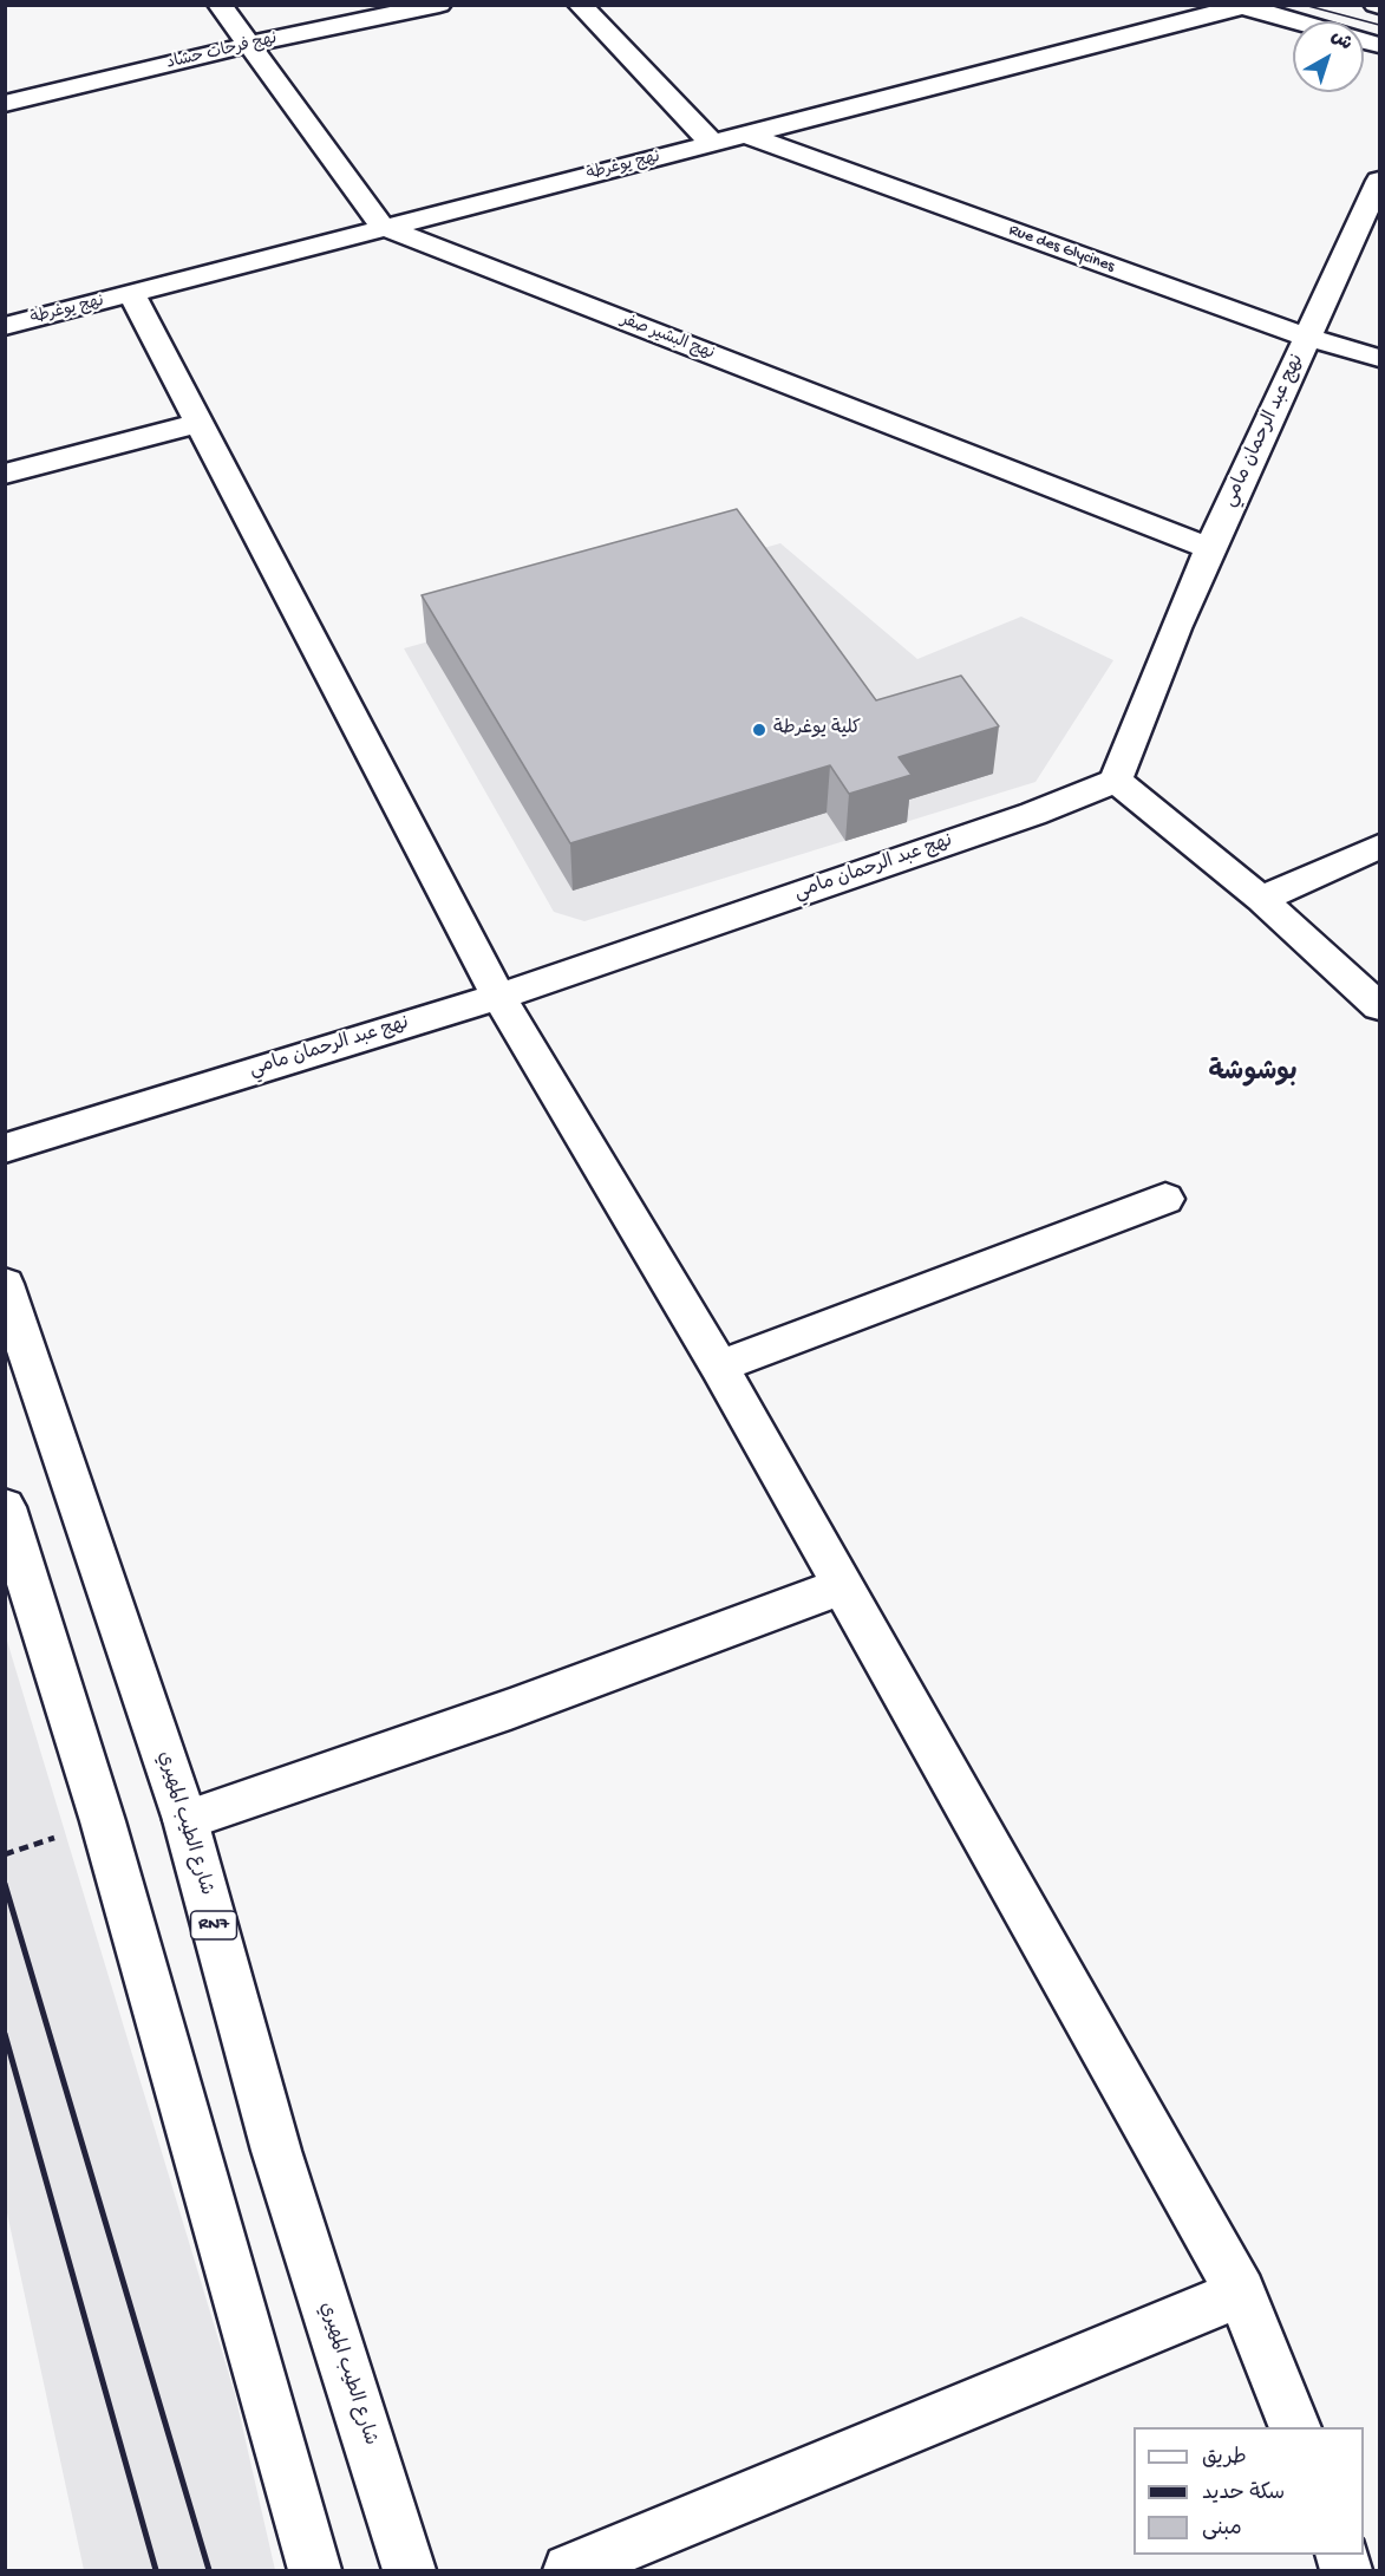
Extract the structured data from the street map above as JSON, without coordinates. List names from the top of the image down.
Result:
{
  "streets": {
    "street": [
      "نهج فرحات حشاد",
      "نهج يوغرطة",
      "Rue des Glycines",
      "نهج البشير صفر",
      "نهج عبد الرحمان مامي",
      "شارع الطيب المهيري",
      "RN7"
    ]
  },
  "crossings": [
    ["نهج يوغرطة", "Rue des Glycines"],
    ["نهج يوغرطة", "نهج البشير صفر"],
    ["Rue des Glycines", "نهج عبد الرحمان مامي"],
    ["نهج البشير صفر", "نهج عبد الرحمان مامي"]
  ],
  "districts": ["بوشوشة"],
  "places": ["كلية يوغرطة"],
  "legend": ["طريق", "سكة حديد", "مبنى"],
  "north": "top right"
}
